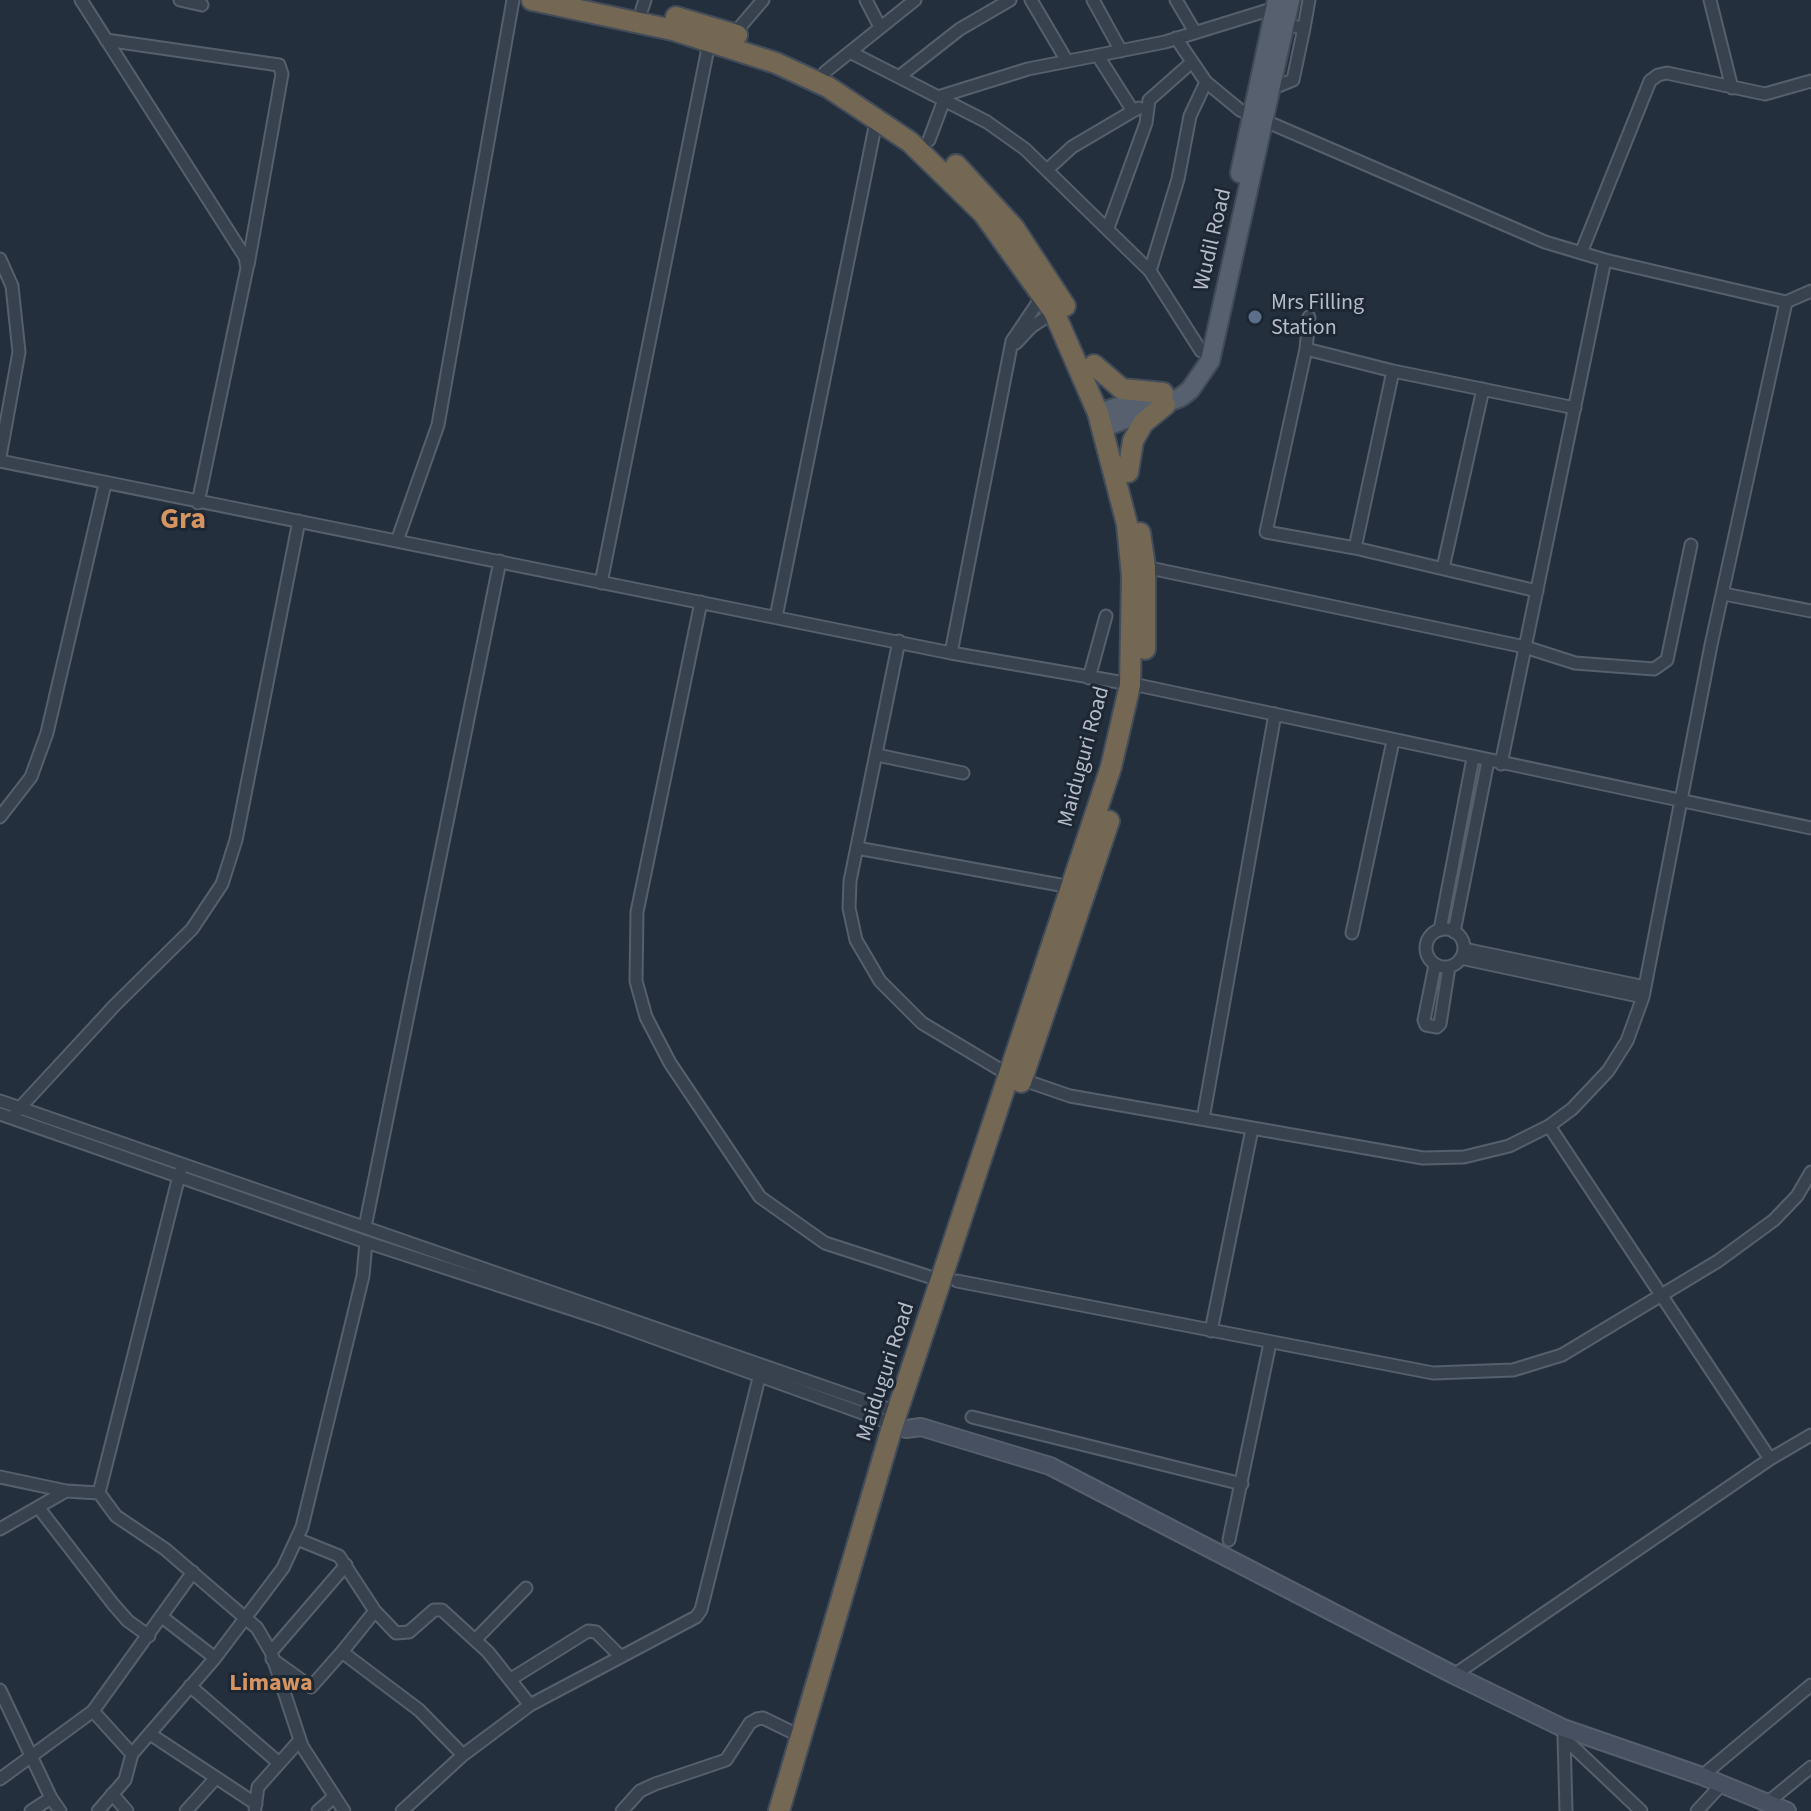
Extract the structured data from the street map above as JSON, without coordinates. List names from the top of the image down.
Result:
{
  "streets": {
    "highway": ["Maiduguri Road"],
    "main road": ["Wudil Road"]
  },
  "crossings": [
    ["Wudil Road", "Maiduguri Road"]
  ],
  "districts": ["Gra", "Limawa"],
  "places": ["Mrs Filling Station"]
}
